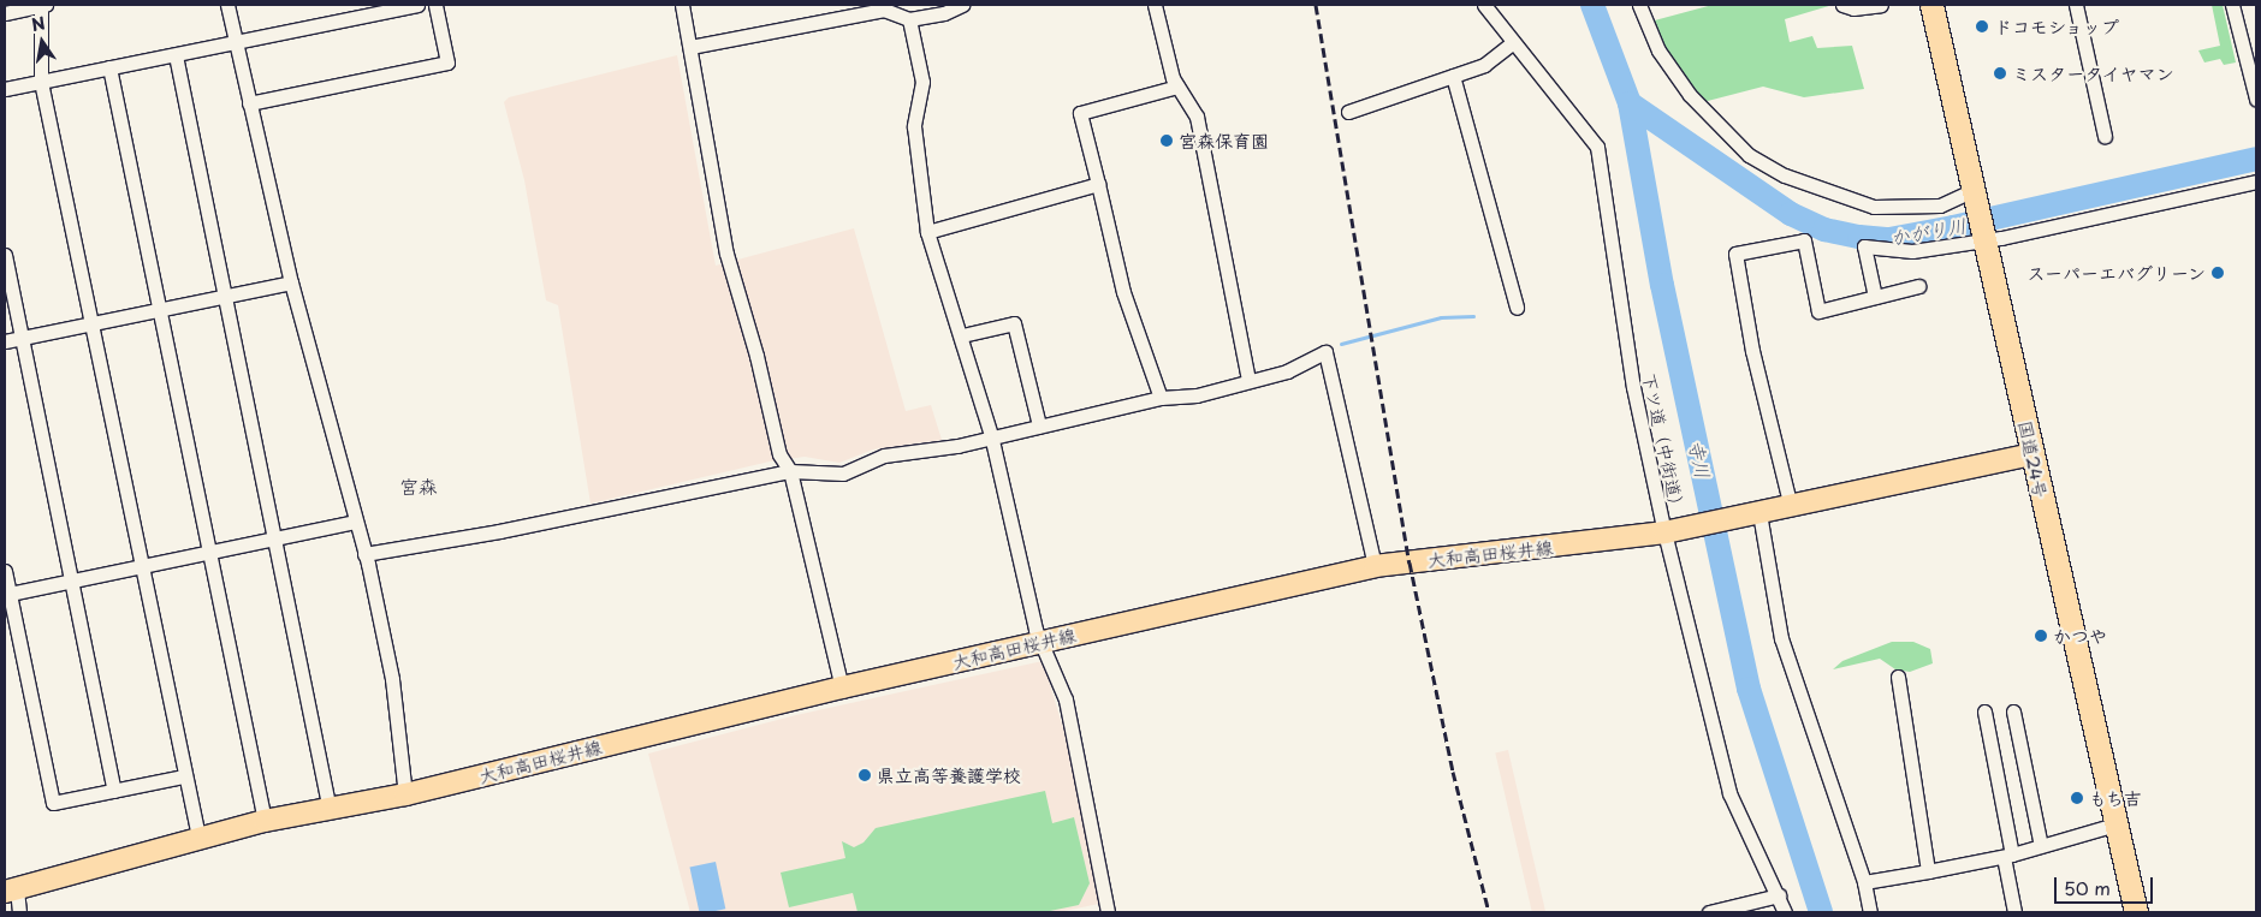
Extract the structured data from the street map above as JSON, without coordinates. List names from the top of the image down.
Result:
{
  "streets": {
    "highway": ["国道24号"],
    "main road": ["大和高田桜井線"],
    "street": ["下ツ道（中街道）"]
  },
  "crossings": [
    ["下ツ道（中街道）", "大和高田桜井線"],
    ["国道24号", "大和高田桜井線"]
  ],
  "districts": ["宮森"],
  "water": ["かがり川", "寺川"],
  "places": [
    "ドコモショップ",
    "ミスタータイヤマン",
    "宮森保育園",
    "スーパーエバグリーン",
    "かつや",
    "県立高等養護学校",
    "もち吉"
  ],
  "scale_bar": "50 m",
  "north": "top"
}
